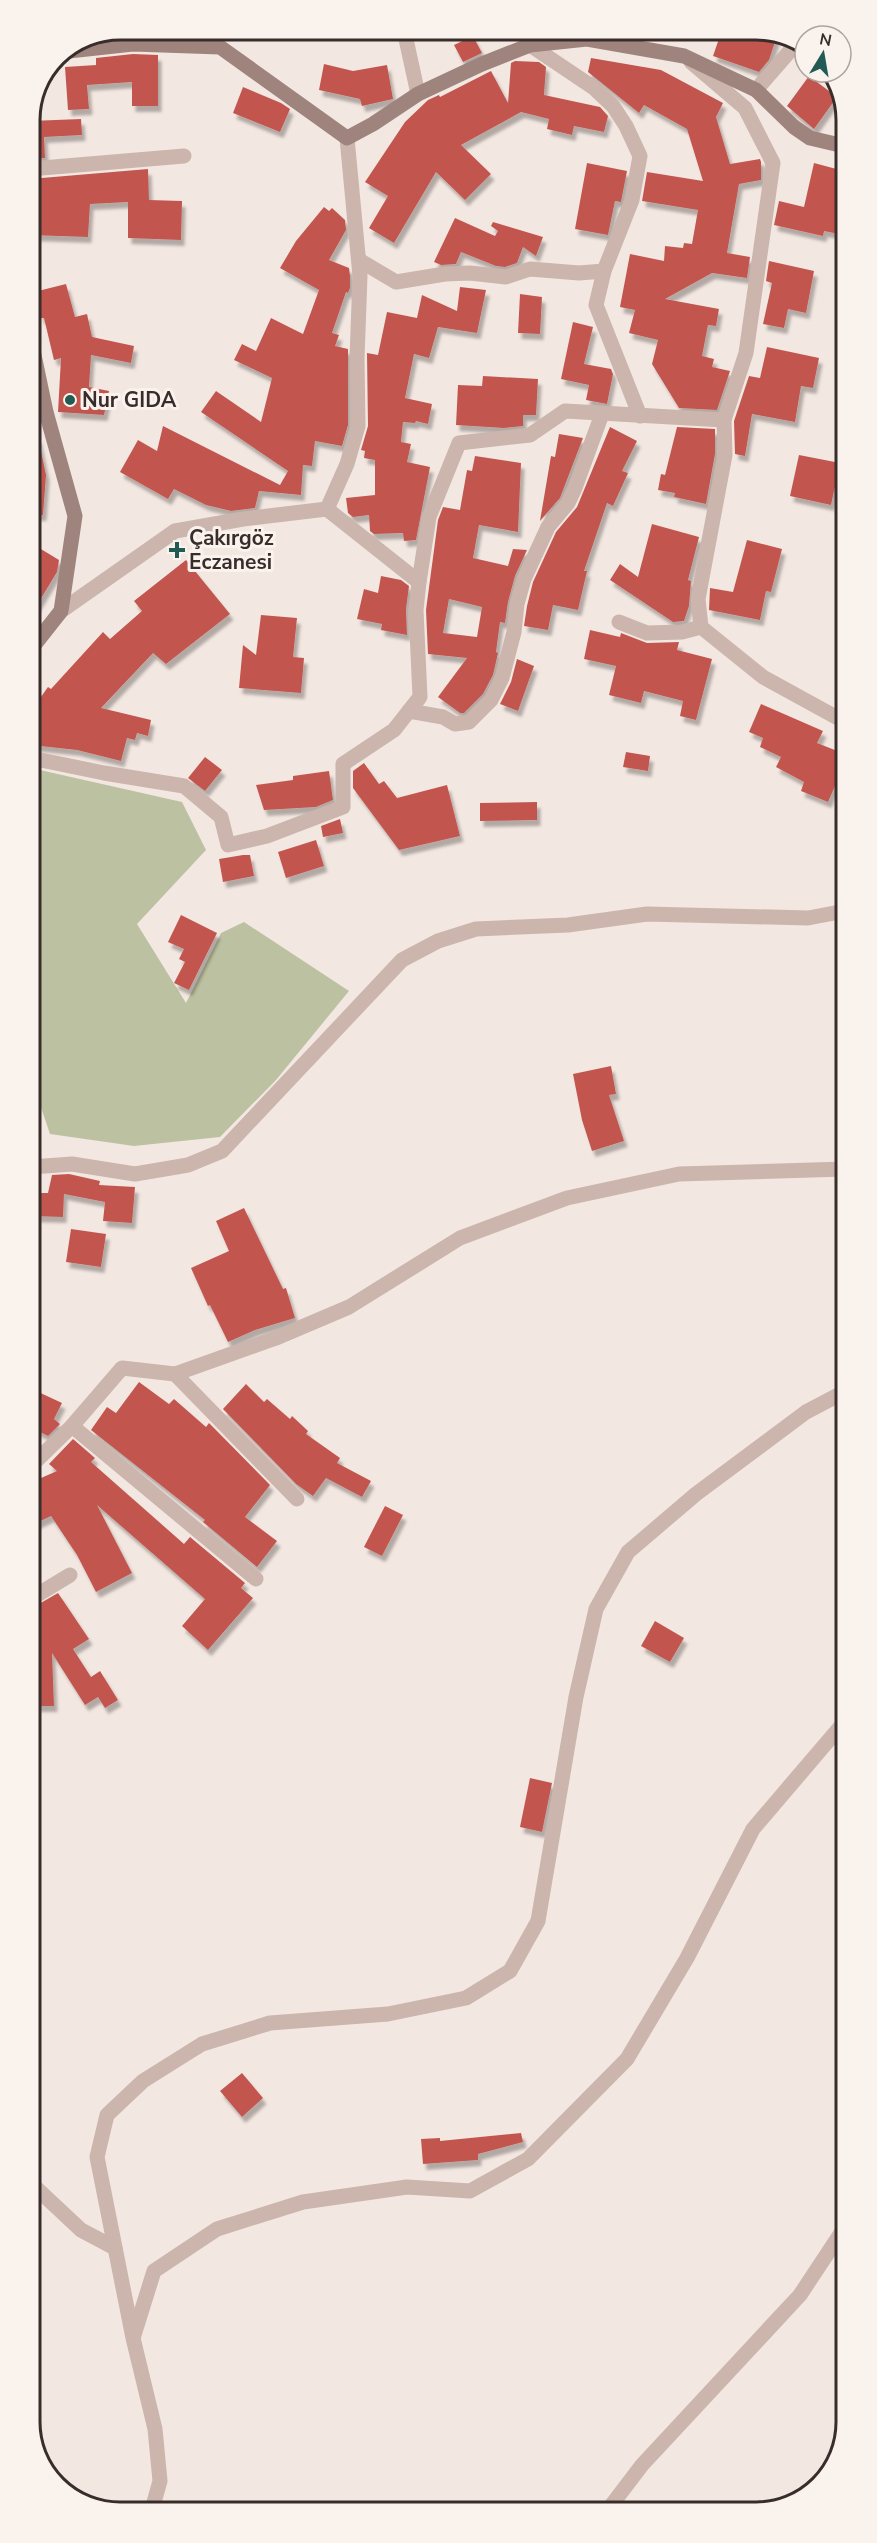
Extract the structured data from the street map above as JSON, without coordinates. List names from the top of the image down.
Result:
{
  "places": {
    "other": ["Nur GIDA"],
    "health": ["Çakırgöz Eczanesi"]
  },
  "north": "top"
}
